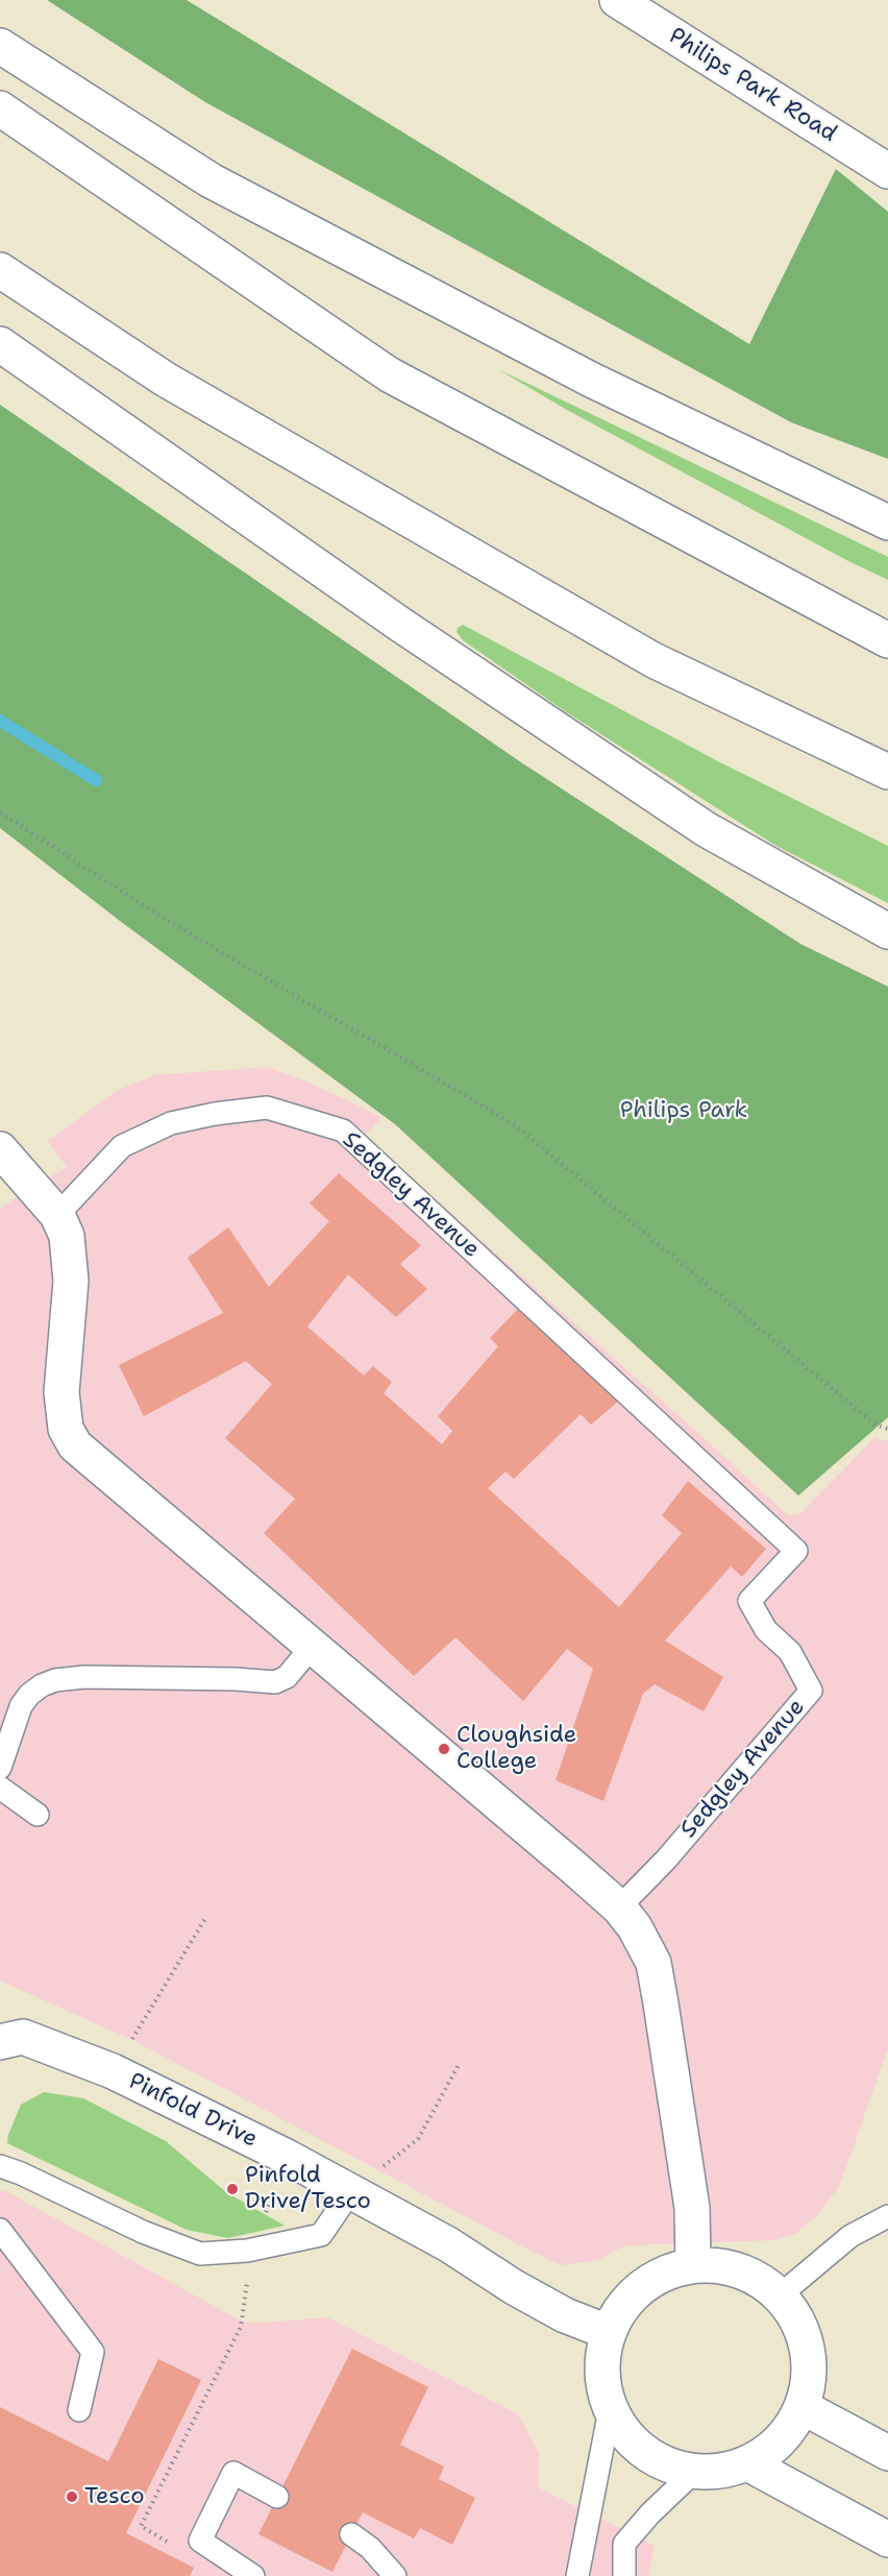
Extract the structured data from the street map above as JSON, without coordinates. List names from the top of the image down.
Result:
{
  "streets": {
    "main road": ["Philips Park Road", "Pinfold Drive"],
    "lane": ["Sedgley Avenue"]
  },
  "parks": ["Philips Park"],
  "places": ["Cloughside College", "Pinfold Drive/Tesco", "Tesco"]
}
